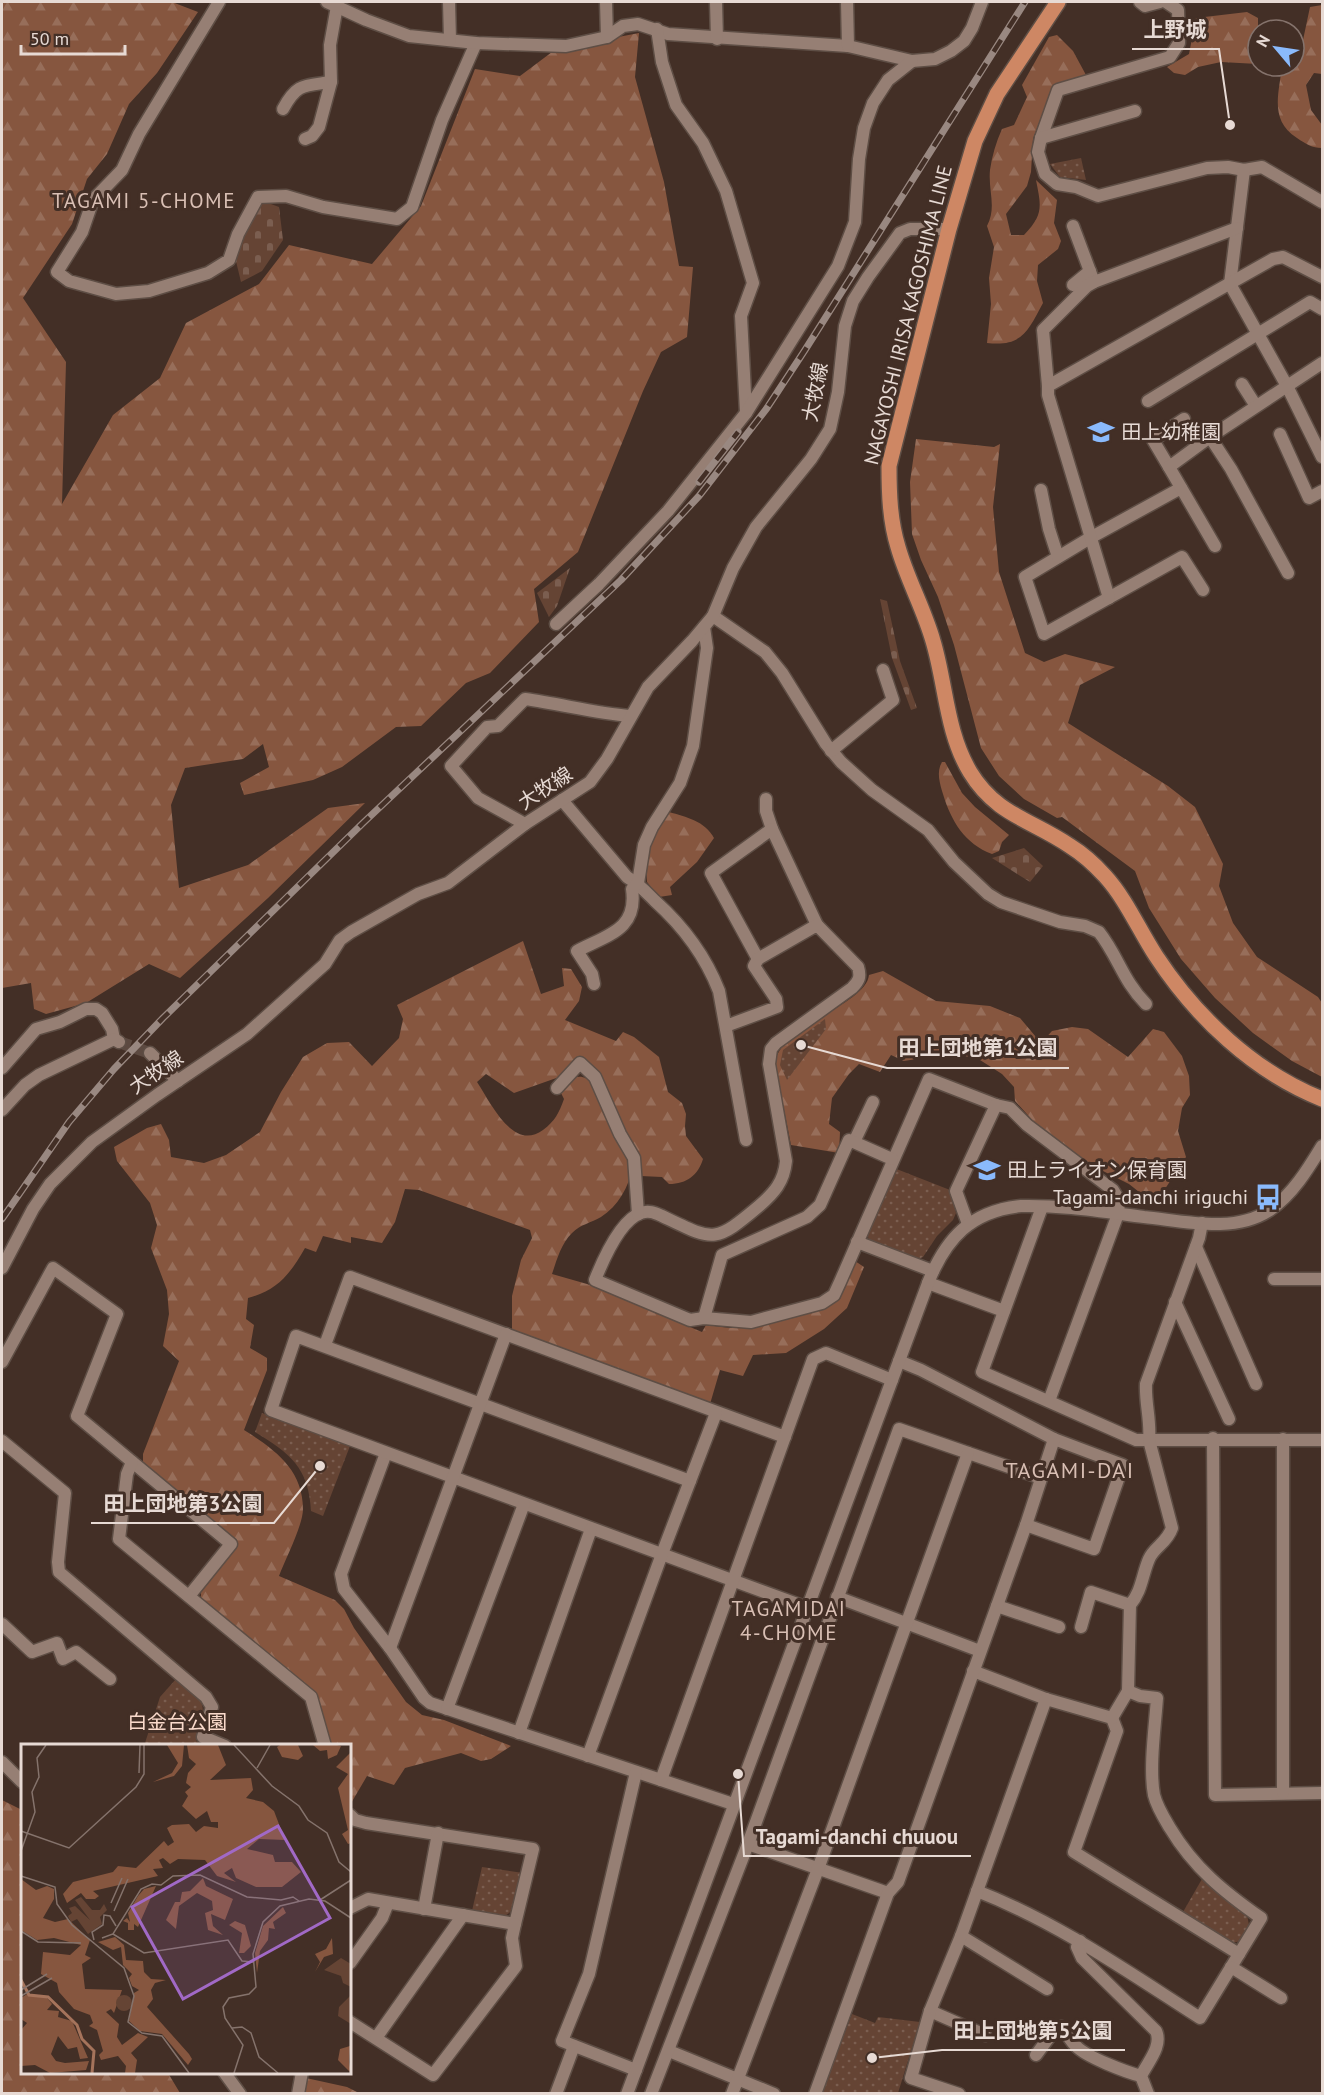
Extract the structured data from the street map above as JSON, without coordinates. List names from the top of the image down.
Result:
{
  "streets": {
    "main road": ["NAGAYOSHI IRISA KAGOSHIMA LINE"],
    "street": ["大牧線"]
  },
  "crossings": [
    ["NAGAYOSHI IRISA KAGOSHIMA LINE", "大牧線"]
  ],
  "districts": ["TAGAMI 5-CHOME", "TAGAMI-DAI", "TAGAMIDAI 4-CHOME"],
  "parks": ["白金台公園"],
  "places": {
    "other": [
      "上野城",
      "田上団地第1公園",
      "田上団地第3公園",
      "Tagami-danchi chuuou",
      "田上団地第5公園"
    ],
    "school or university": ["田上幼稚園", "田上ライオン保育園"],
    "bus stop": ["Tagami-danchi iriguchi"]
  },
  "scale_bar": "50 m",
  "north": "top left"
}
